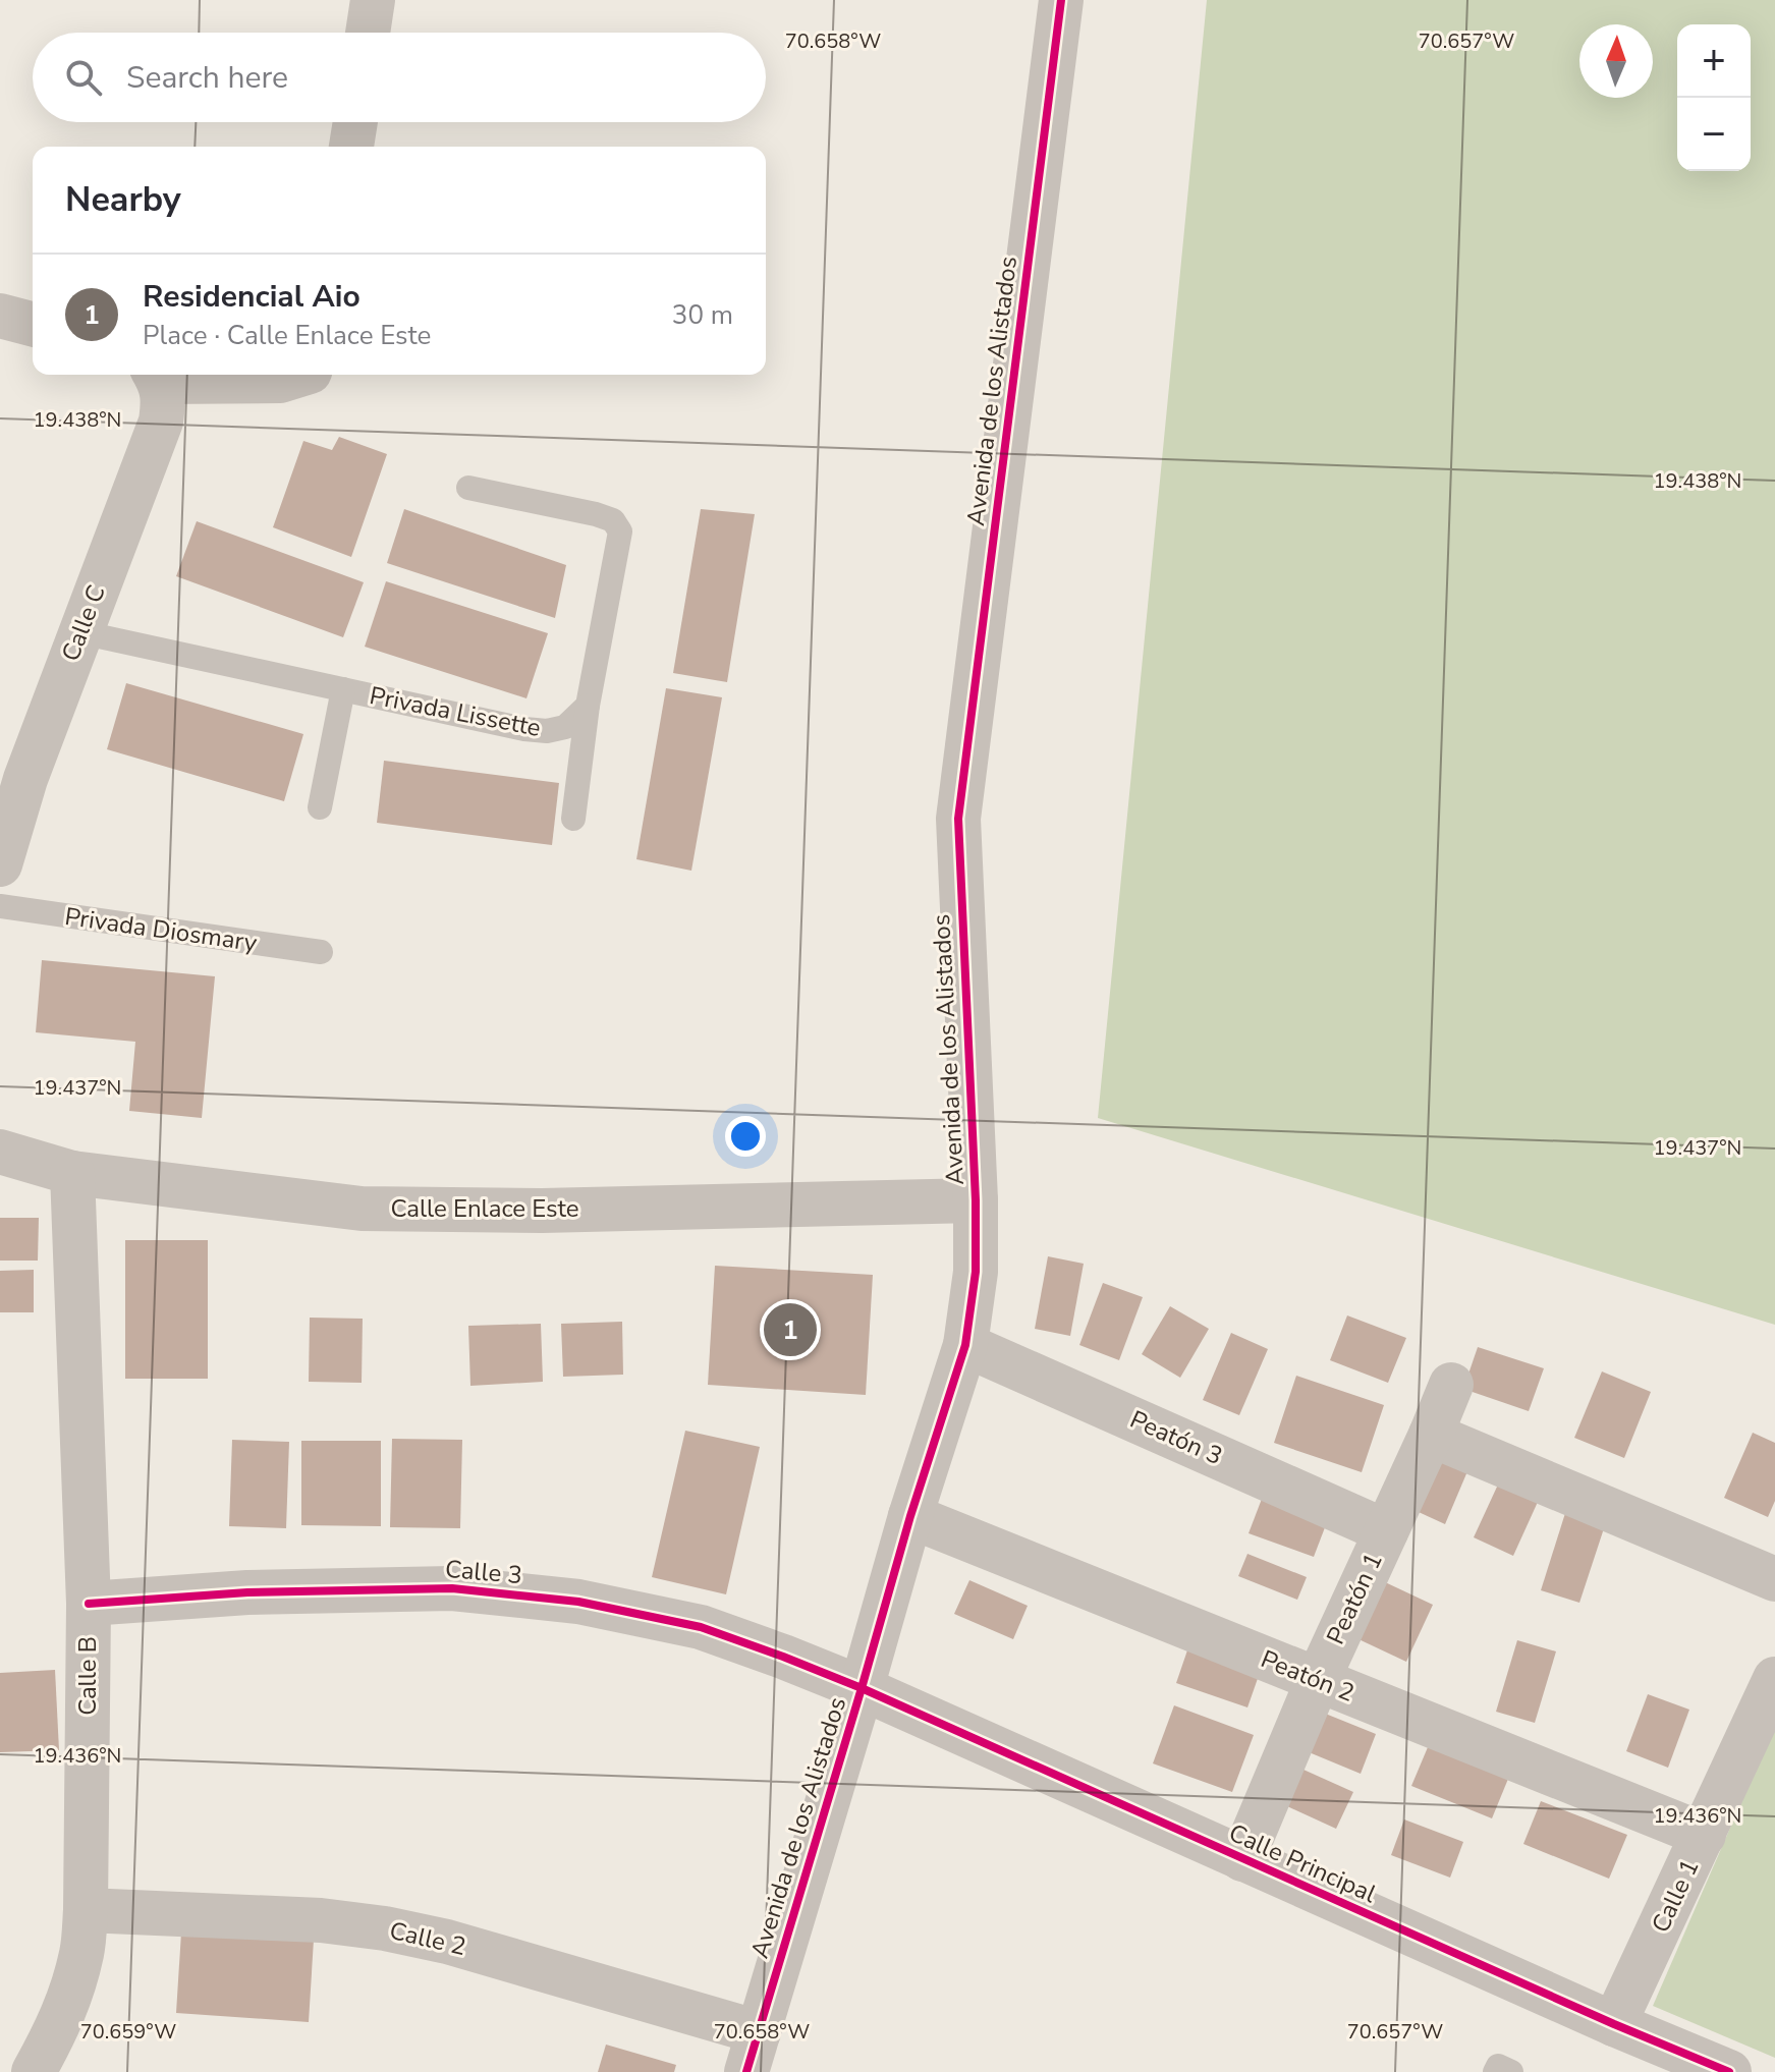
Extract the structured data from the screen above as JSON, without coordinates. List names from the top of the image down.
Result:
{
  "streets": {
    "street": [
      "Avenida de los Alistados",
      "Calle C",
      "Calle Enlace Este",
      "Peatón 3",
      "Calle 3",
      "Peatón 1",
      "Calle B",
      "Peatón 2",
      "Calle Principal",
      "Calle 1",
      "Calle 2"
    ],
    "lane": ["Privada Lissette", "Privada Diosmary"]
  },
  "crossings": [
    ["Avenida de los Alistados", "Calle Enlace Este"],
    ["Avenida de los Alistados", "Peatón 3"],
    ["Avenida de los Alistados", "Calle 3"],
    ["Avenida de los Alistados", "Peatón 2"],
    ["Avenida de los Alistados", "Calle Principal"],
    ["Avenida de los Alistados", "Calle 2"],
    ["Calle C", "Privada Lissette"],
    ["Calle Enlace Este", "Calle B"],
    ["Peatón 3", "Peatón 1"],
    ["Calle 3", "Calle B"],
    ["Calle 3", "Calle Principal"],
    ["Peatón 1", "Peatón 2"],
    ["Peatón 1", "Calle Principal"],
    ["Calle B", "Calle 2"],
    ["Peatón 2", "Calle 1"],
    ["Calle Principal", "Calle 1"]
  ],
  "north": "top",
  "page": {
    "map_buttons": ["+", "−"],
    "search": "Search here",
    "heading": "Nearby",
    "list": [
      {
        "mark": "1",
        "name": "Residencial Aio",
        "note": "Place · Calle Enlace Este",
        "value": "30 m"
      }
    ],
    "pins": "1"
  },
  "coordinates": [
    "70.658°W",
    "70.657°W",
    "19.438°N",
    "19.437°N",
    "19.436°N",
    "70.659°W"
  ]
}
